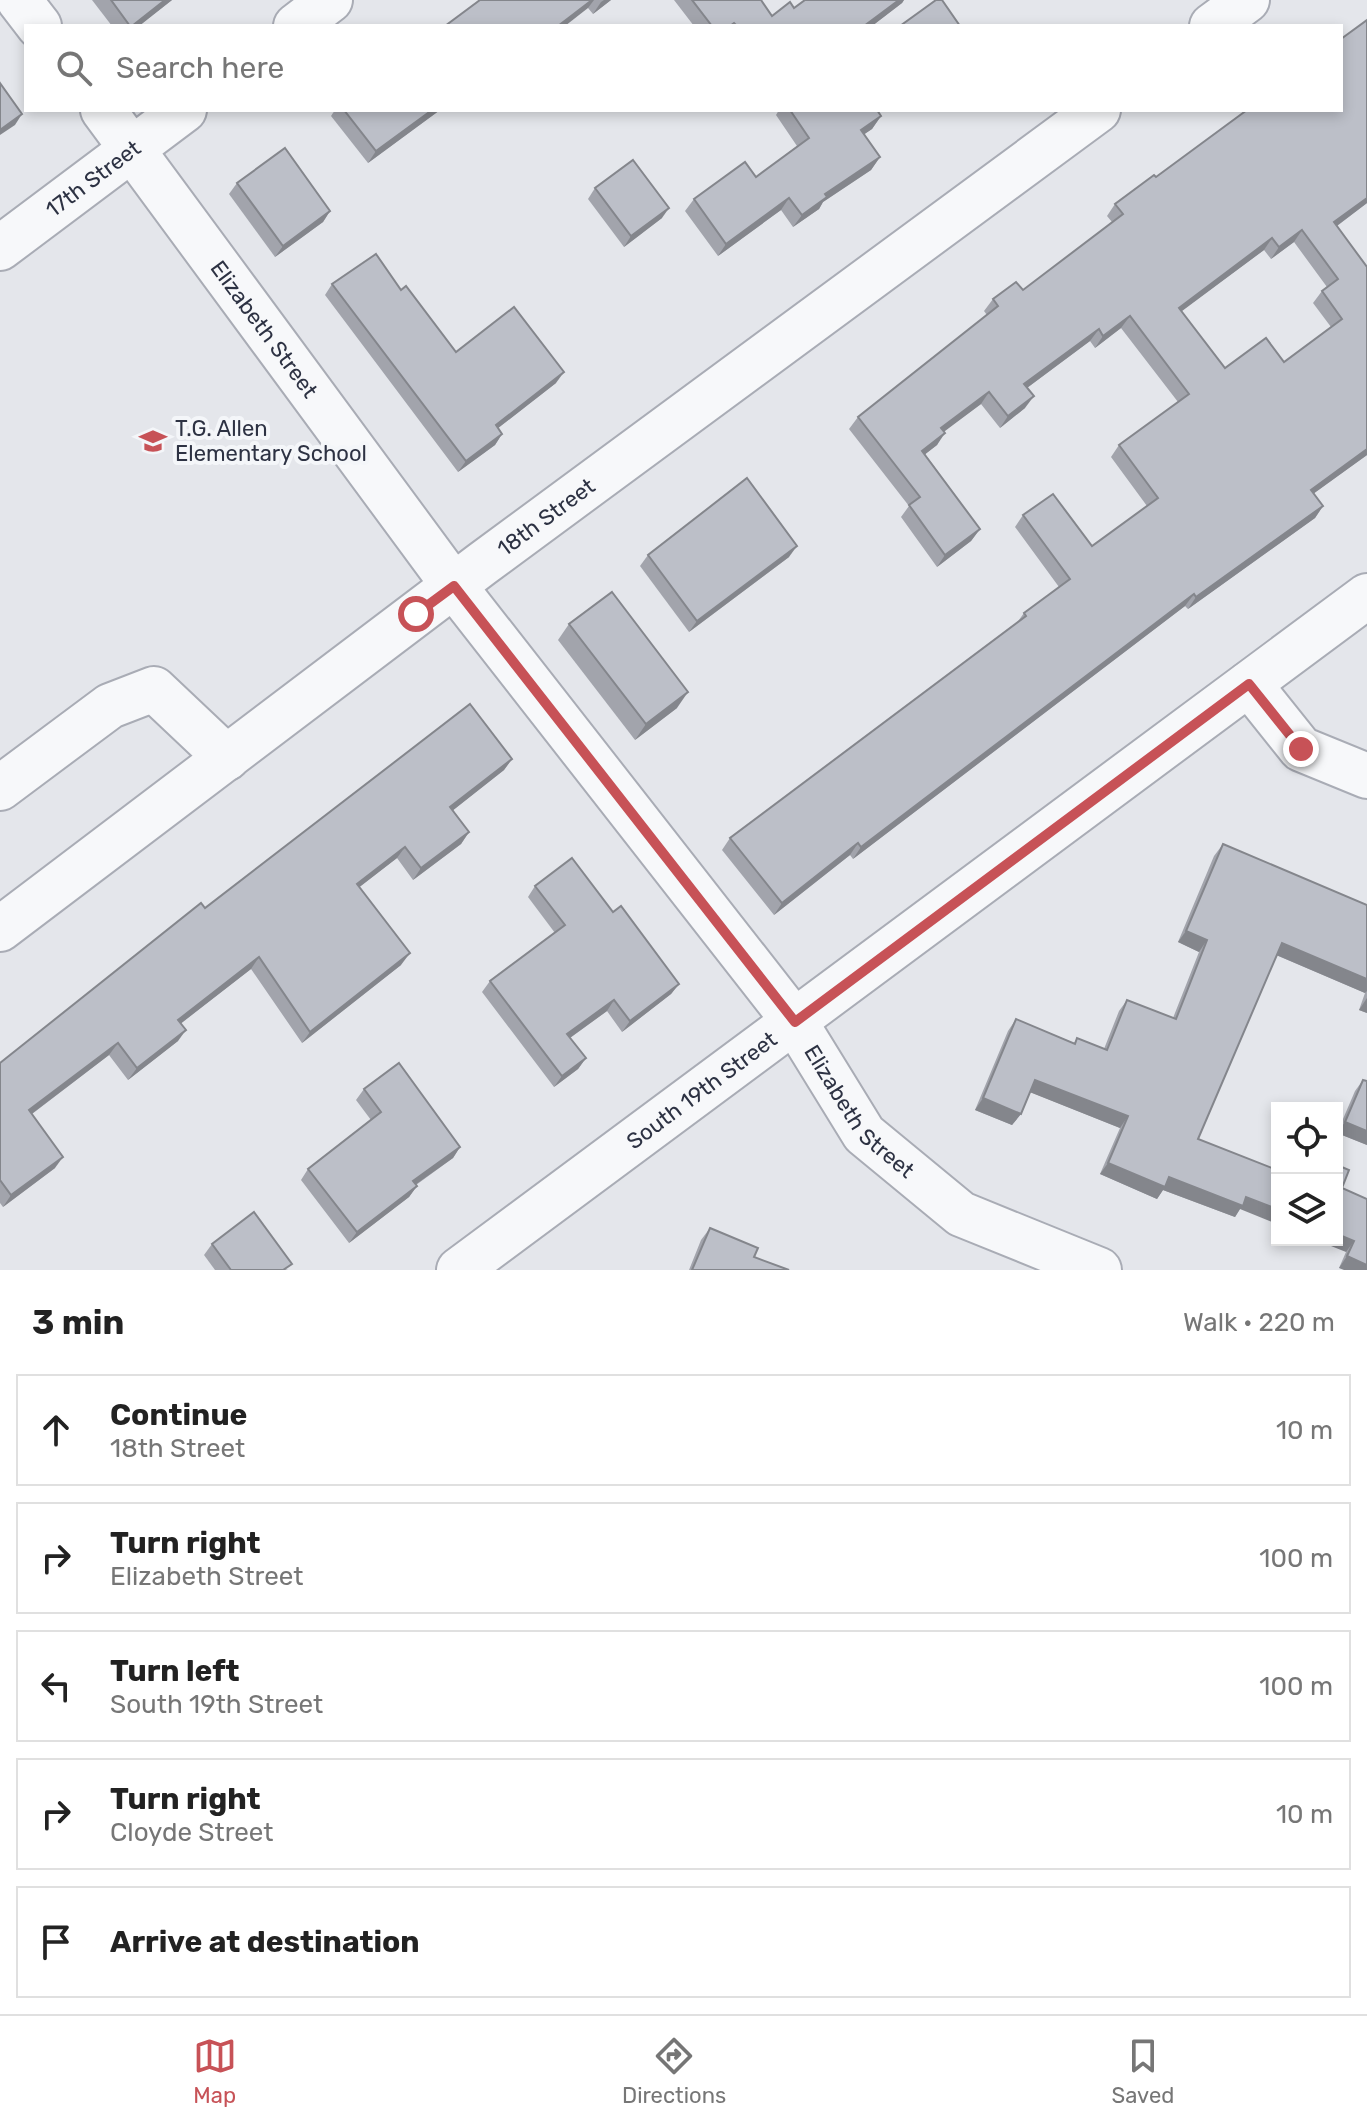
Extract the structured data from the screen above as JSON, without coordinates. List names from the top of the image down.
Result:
{
  "streets": {
    "street": [
      "17th Street",
      "Elizabeth Street",
      "18th Street",
      "South 19th Street"
    ]
  },
  "crossings": [
    ["17th Street", "Elizabeth Street"],
    ["Elizabeth Street", "18th Street"],
    ["Elizabeth Street", "South 19th Street"]
  ],
  "places": {
    "school or university": ["T.G. Allen Elementary School"]
  },
  "page": {
    "search": "Search here",
    "heading": ["3 min", "Walk · 220 m"],
    "list": [
      ["Continue", "18th Street", "10 m"],
      ["Turn right", "Elizabeth Street", "100 m"],
      ["Turn left", "South 19th Street", "100 m"],
      ["Turn right", "Cloyde Street", "10 m"],
      "Arrive at destination"
    ],
    "nav": ["Map", "Directions", "Saved"]
  }
}
